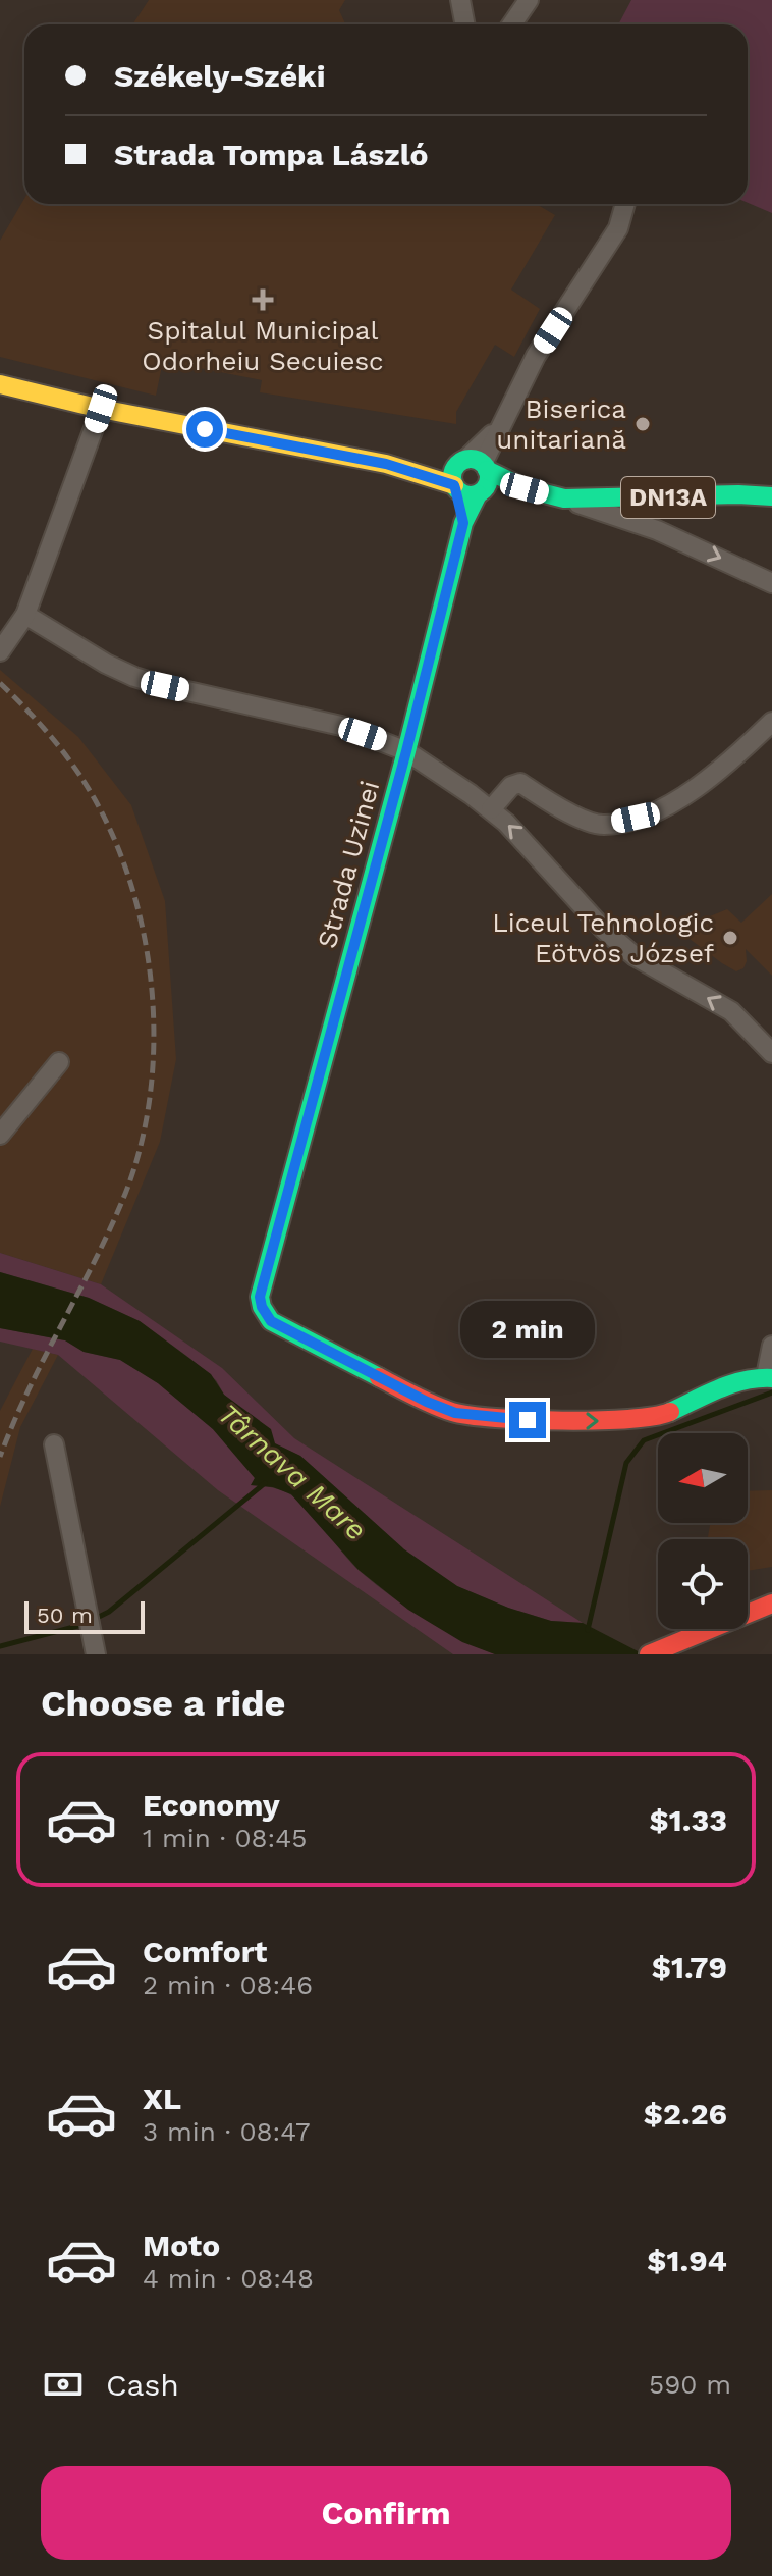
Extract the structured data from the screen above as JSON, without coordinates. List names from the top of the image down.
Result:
{
  "streets": {
    "main road": ["DN13A", "Strada Uzinei"]
  },
  "water": ["Târnava Mare"],
  "places": {
    "health": ["Spitalul Municipal Odorheiu Secuiesc"],
    "other": ["Biserica unitariană", "Liceul Tehnologic Eötvös József"]
  },
  "scale_bar": "50 m",
  "north": "left",
  "page": {
    "banner": ["Székely-Széki", "Strada Tompa László"],
    "bubble": "2 min",
    "scale": "50 m",
    "heading": "Choose a ride",
    "list": [
      {
        "name": "Economy",
        "note": "1 min · 08:45",
        "value": "$1.33"
      },
      {
        "name": "Comfort",
        "note": "2 min · 08:46",
        "value": "$1.79"
      },
      {
        "name": "XL",
        "note": "3 min · 08:47",
        "value": "$2.26"
      },
      {
        "name": "Moto",
        "note": "4 min · 08:48",
        "value": "$1.94"
      }
    ],
    "pay": ["Cash", "590 m"],
    "buttons": "Confirm"
  }
}
